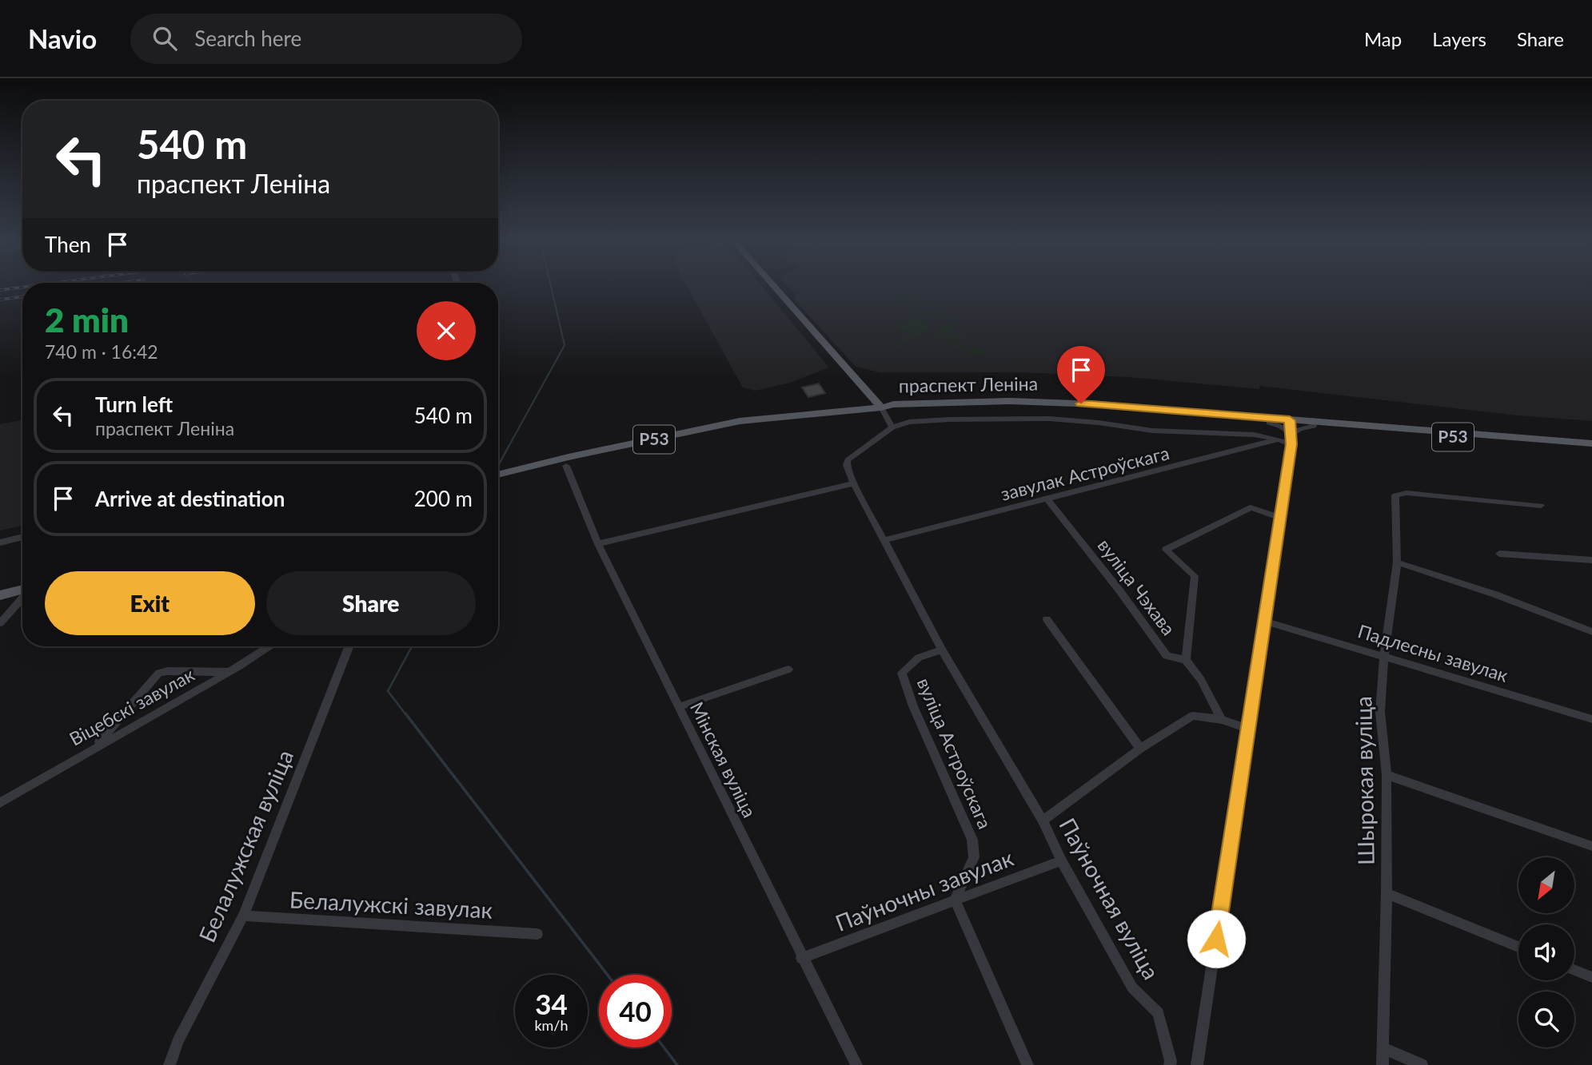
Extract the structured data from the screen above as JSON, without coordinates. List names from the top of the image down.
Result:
{
  "streets": {
    "main road": ["праспект Леніна", "Р53"],
    "street": [
      "завулак Астроўскага",
      "вуліца Чэхава",
      "Падлесны завулак",
      "Віцебскі завулак",
      "вуліца Астроўскага",
      "Мінская вуліца",
      "Шырокая вуліца",
      "Белалужская вуліца",
      "Паўночны завулак",
      "Паўночная вуліца",
      "Белалужскі завулак"
    ]
  },
  "crossings": [
    ["завулак Астроўскага", "вуліца Чэхава"],
    ["завулак Астроўскага", "вуліца Астроўскага"],
    ["вуліца Чэхава", "Паўночная вуліца"],
    ["Падлесны завулак", "Шырокая вуліца"],
    ["вуліца Астроўскага", "Паўночны завулак"],
    ["Мінская вуліца", "Паўночны завулак"],
    ["Белалужская вуліца", "Белалужскі завулак"],
    ["Паўночны завулак", "Паўночная вуліца"]
  ],
  "north": "bottom left",
  "page": {
    "header": "Navio",
    "search": "Search here",
    "nav": ["Map", "Layers", "Share"],
    "turn": ["540 m", "праспект Леніна"],
    "then": "Then",
    "heading": ["2 min", "740 m · 16:42"],
    "list": [
      {
        "name": "Turn left",
        "note": "праспект Леніна",
        "value": "540 m"
      },
      {
        "name": "Arrive at destination",
        "value": "200 m"
      }
    ],
    "buttons": ["Exit", "Share"],
    "speed": "34 km/h",
    "limit": "40"
  }
}
